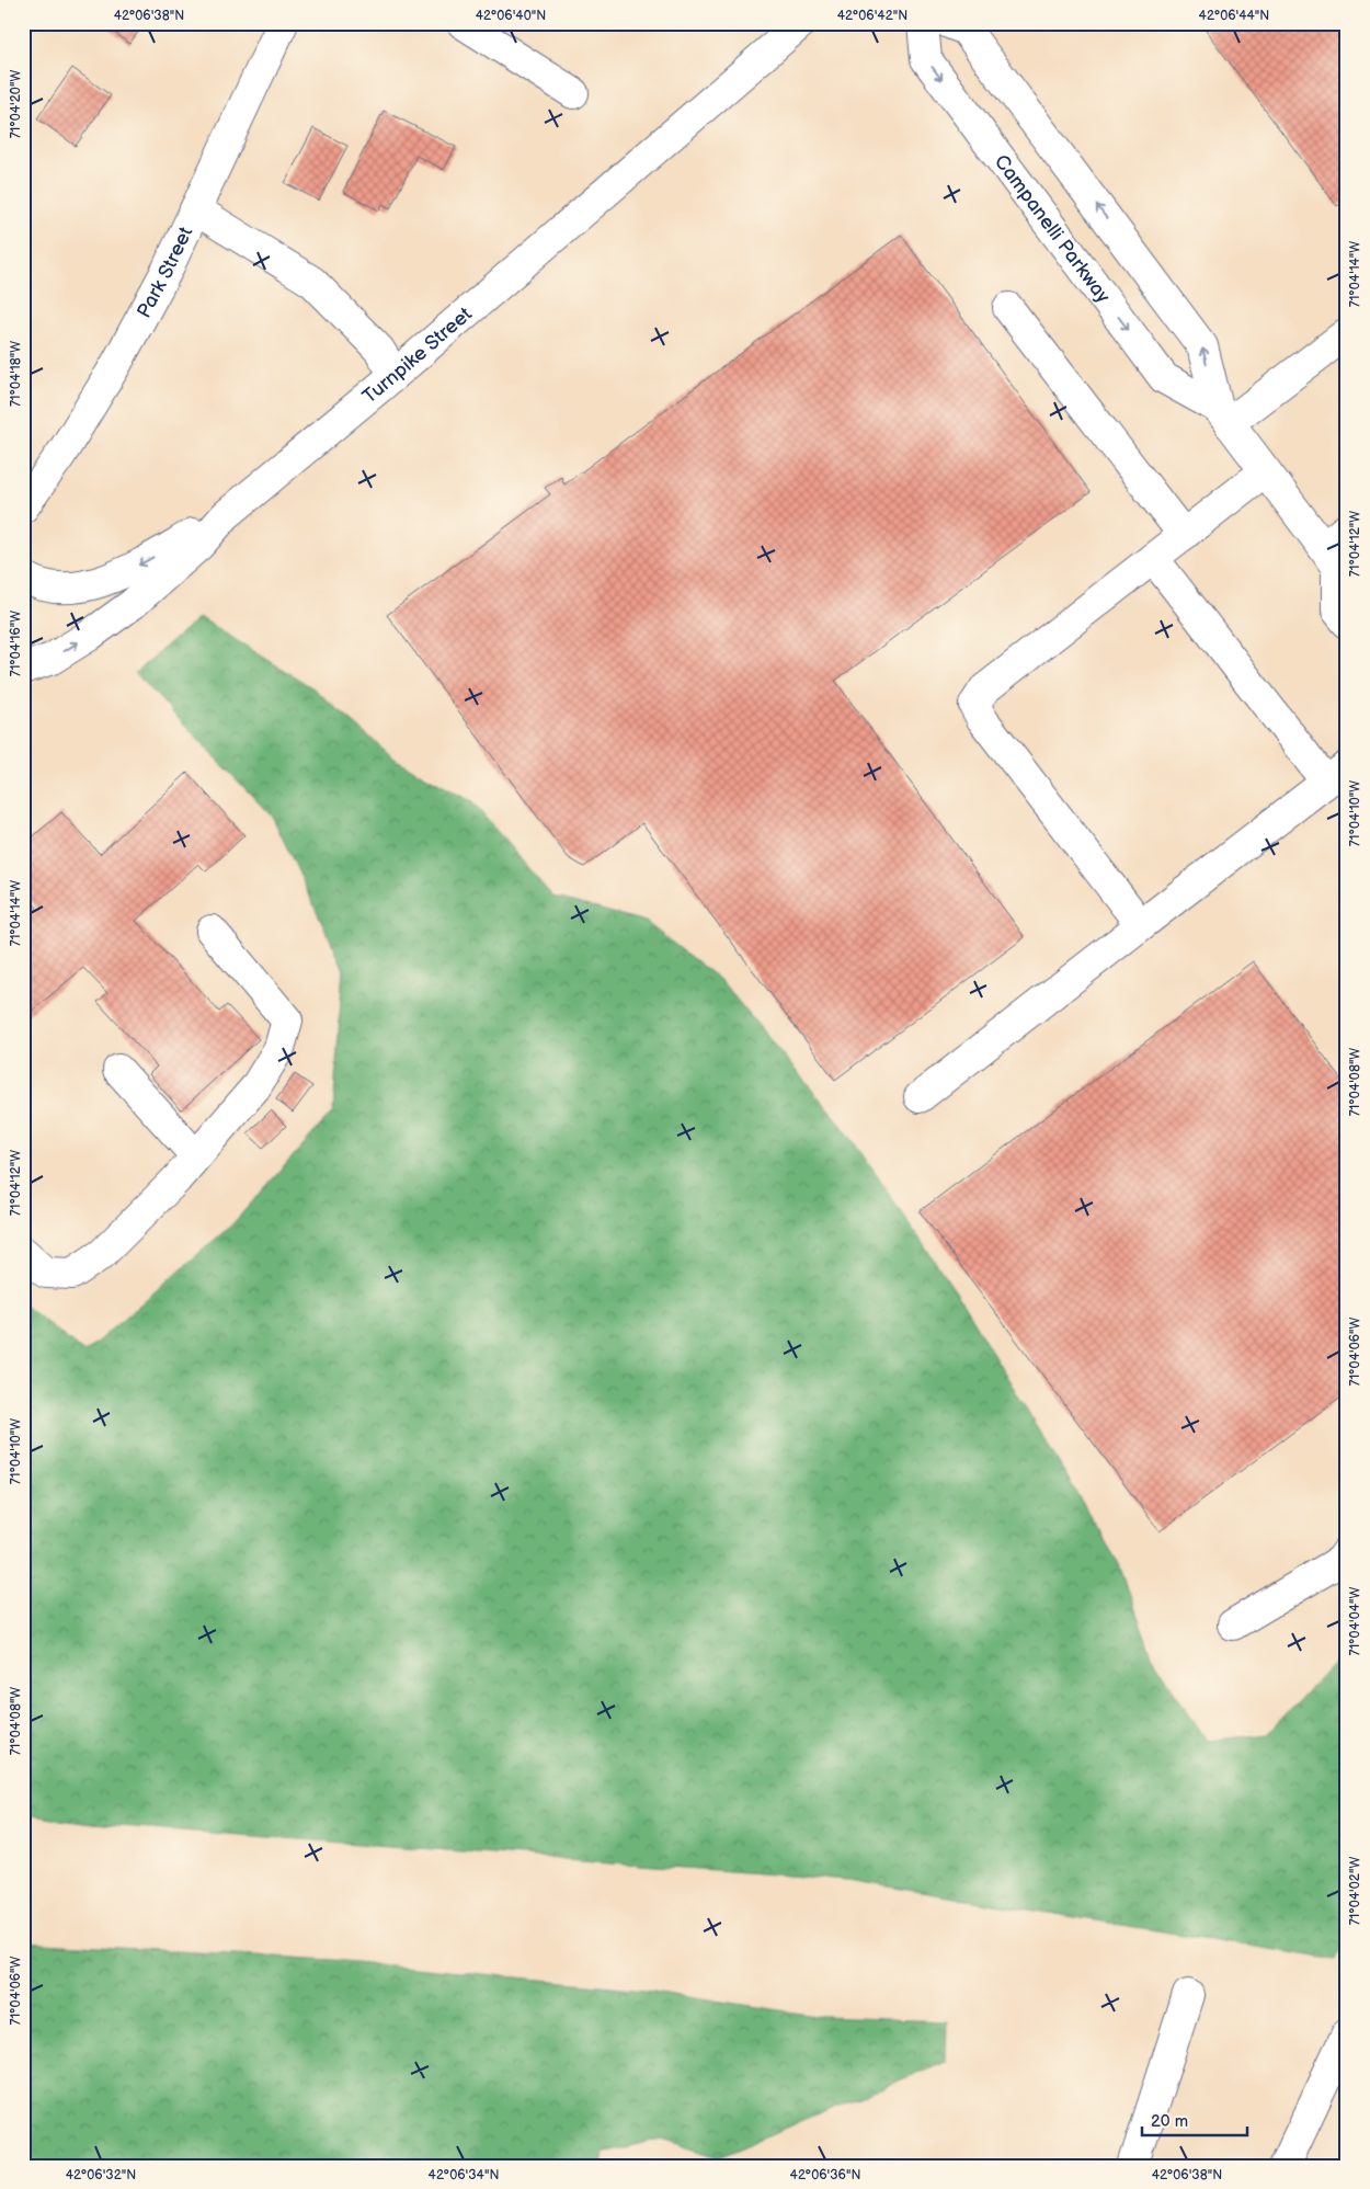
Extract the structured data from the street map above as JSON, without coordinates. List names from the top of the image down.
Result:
{
  "streets": {
    "street": ["Campanelli Parkway", "Park Street", "Turnpike Street"]
  },
  "scale_bar": "20 m",
  "coordinates": [
    "42°06'38\"N",
    "42°06'40\"N",
    "42°06'42\"N",
    "42°06'44\"N",
    "71°04'20\"W",
    "71°04'14\"W",
    "71°04'18\"W",
    "71°04'12\"W",
    "71°04'16\"W",
    "71°04'10\"W",
    "71°04'08\"W",
    "71°04'06\"W",
    "71°04'04\"W",
    "71°04'02\"W",
    "42°06'32\"N",
    "42°06'34\"N",
    "42°06'36\"N"
  ]
}
